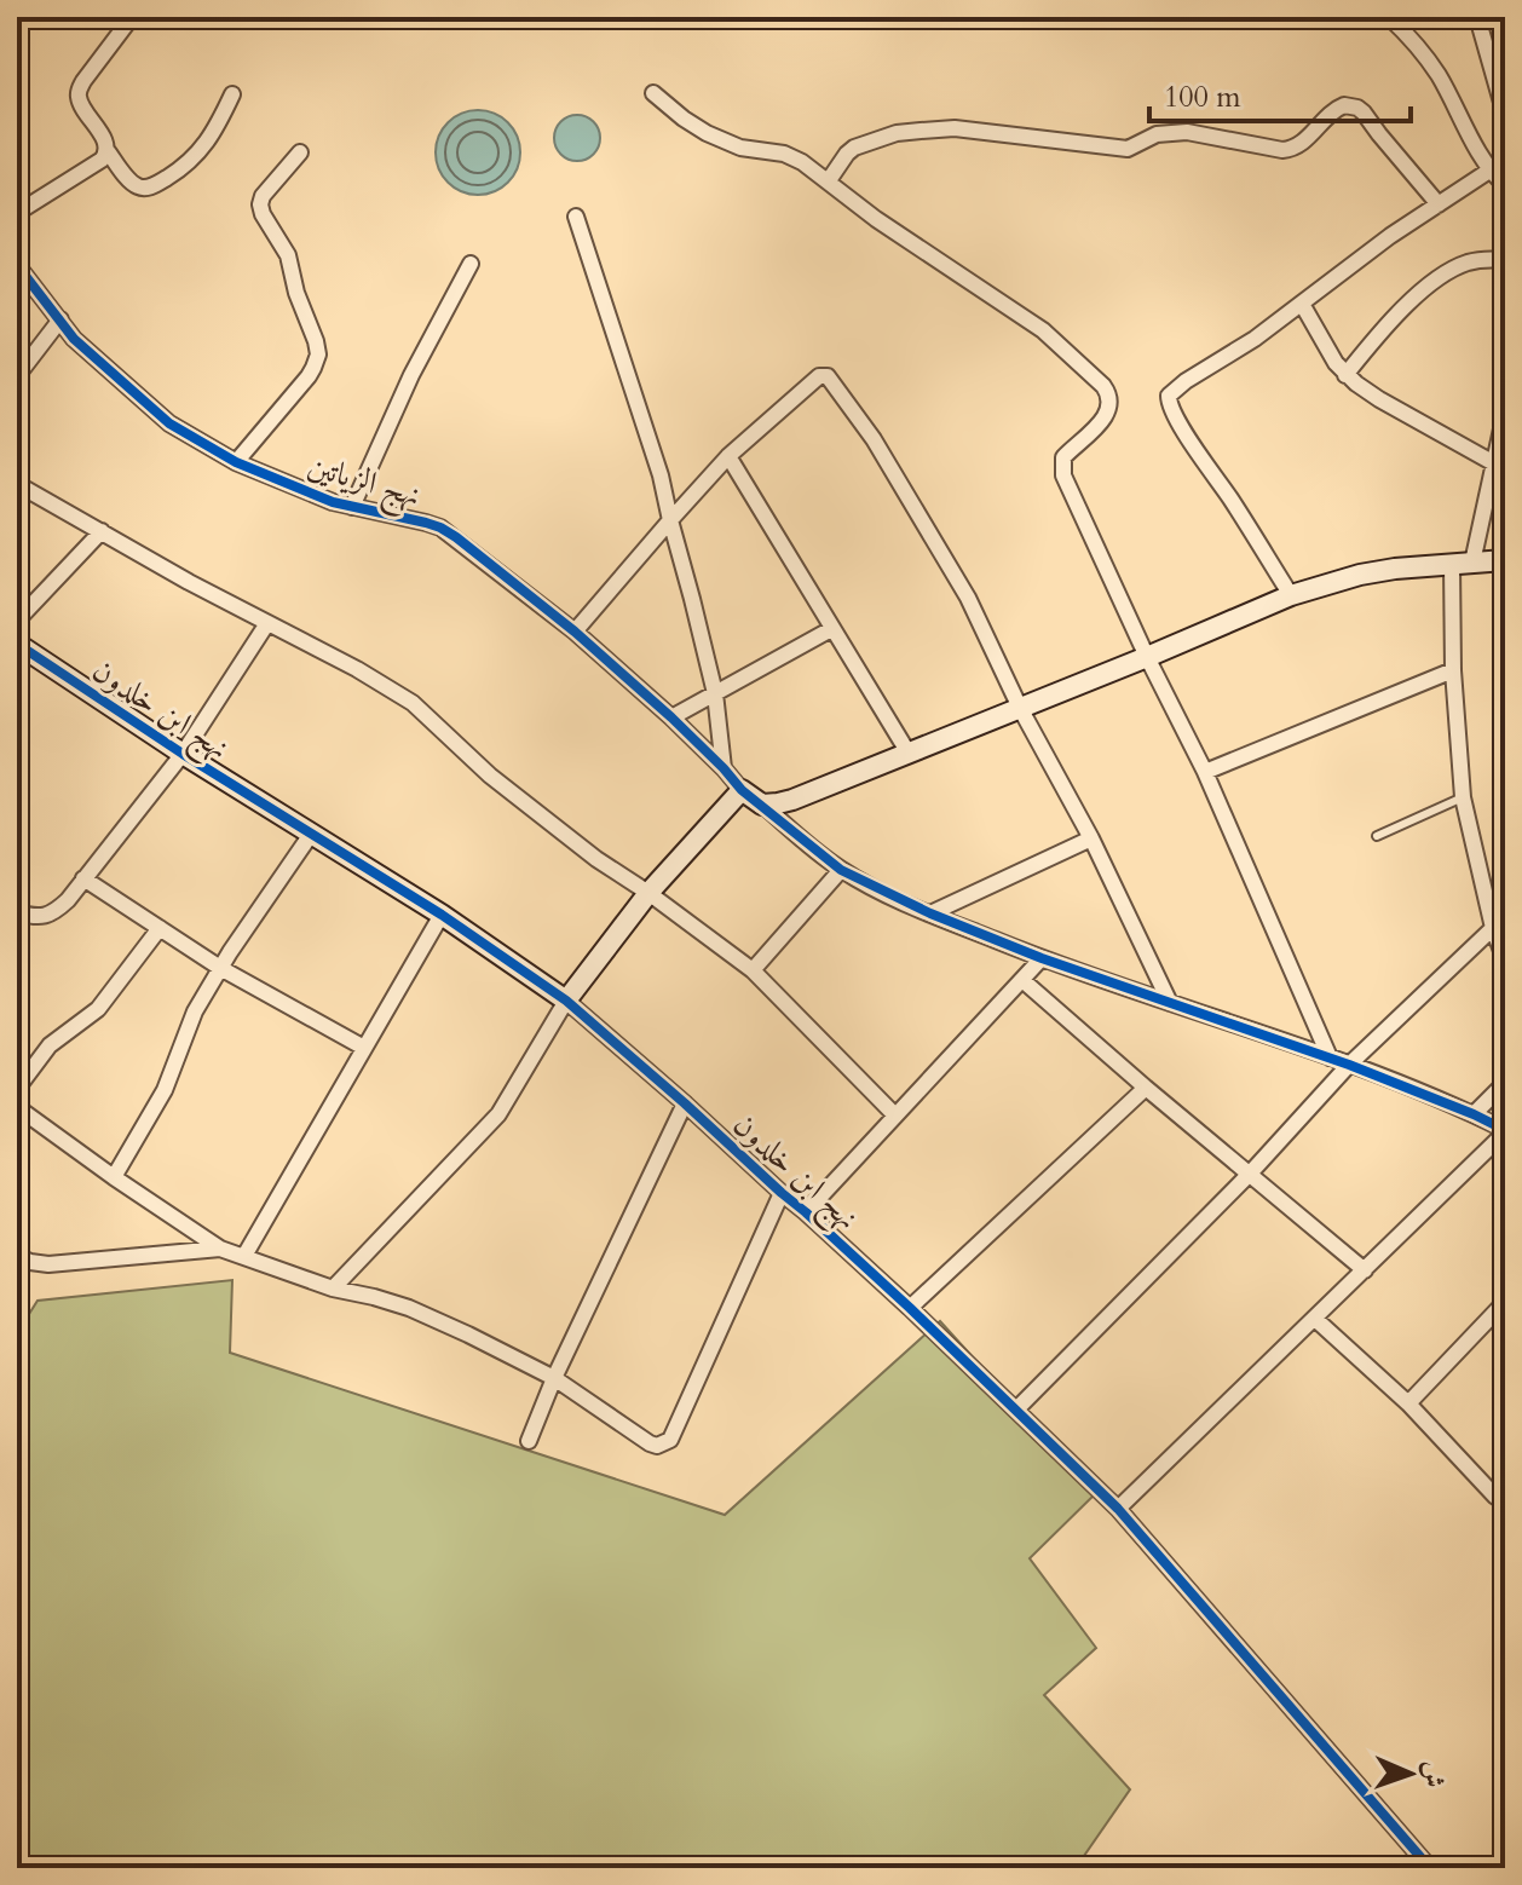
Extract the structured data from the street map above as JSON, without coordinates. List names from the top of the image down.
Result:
{
  "streets": {
    "street": ["نهج الزياتين", "نهج ابن خلدون"]
  },
  "scale_bar": "100 m",
  "north": "right"
}
